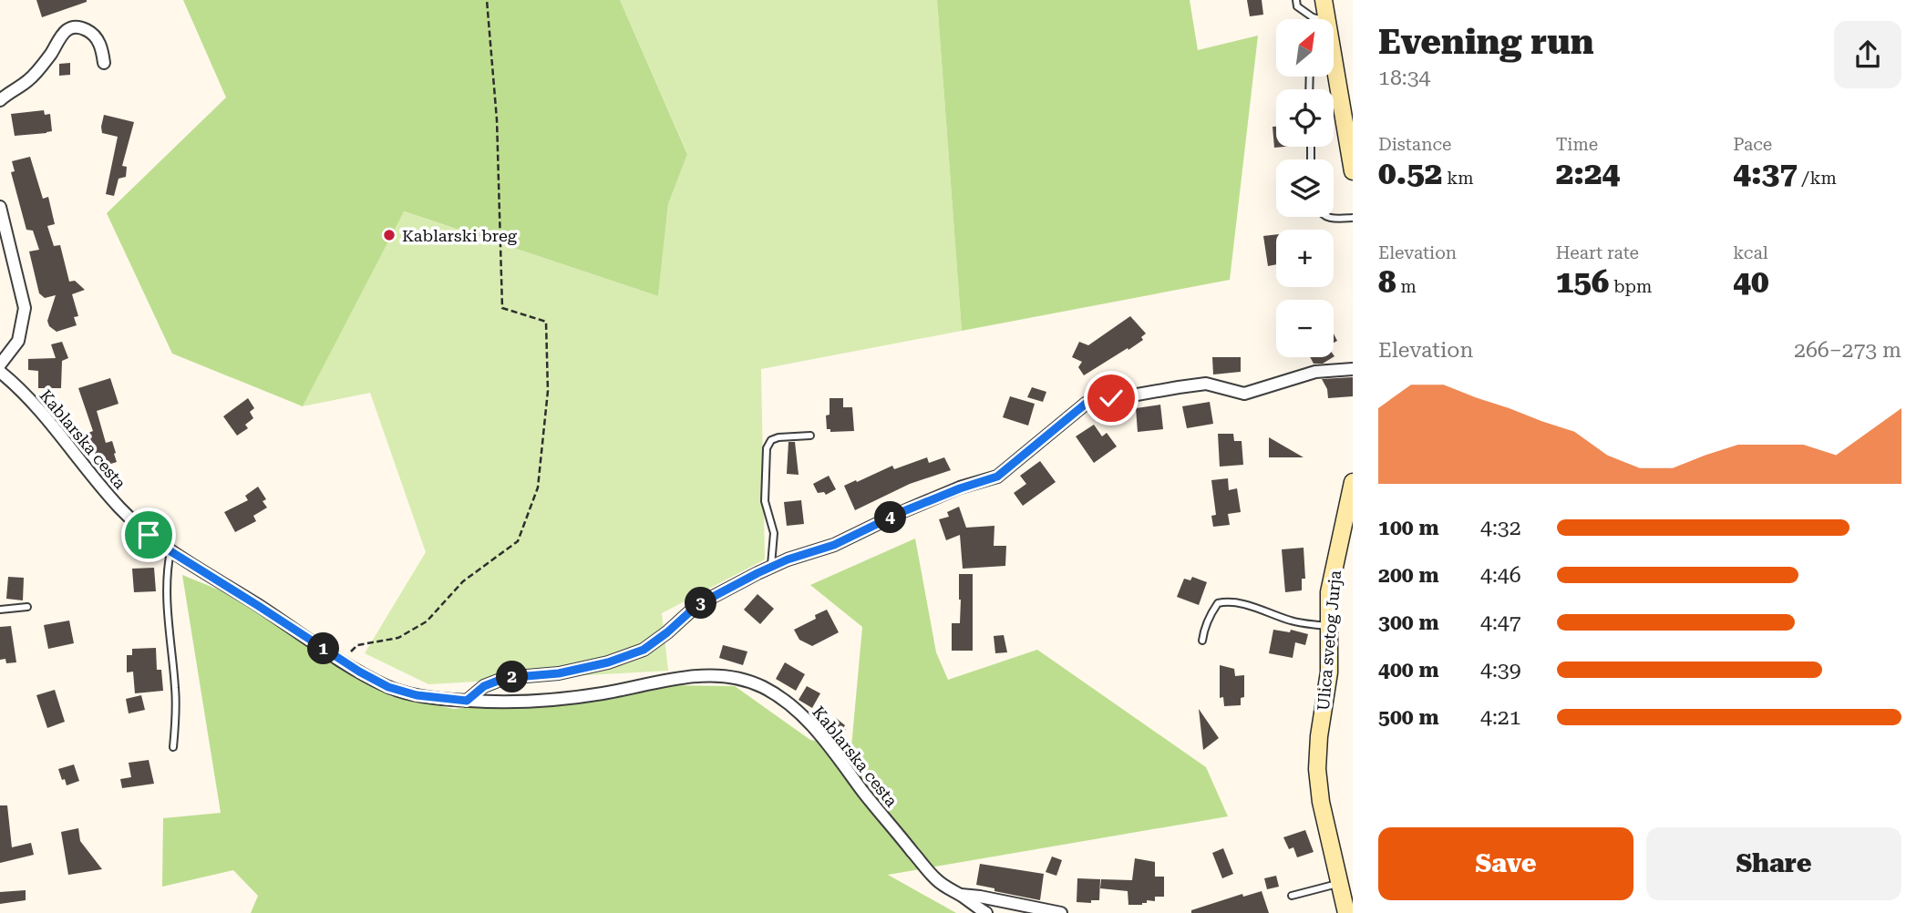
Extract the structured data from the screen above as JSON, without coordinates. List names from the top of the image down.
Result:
{
  "streets": {
    "main road": ["Ulica svetog Jurja"],
    "street": ["Kablarska cesta"]
  },
  "places": ["Kablarski breg"],
  "north": "top right",
  "page": {
    "heading": ["Evening run", "18:34"],
    "map_buttons": ["+", "−"],
    "stats": [
      ["Distance", "0.52 km"],
      ["Time", "2:24"],
      ["Pace", "4:37 /km"],
      ["Elevation", "8 m"],
      ["Heart rate", "156 bpm"],
      ["kcal", "40"]
    ],
    "chart": ["Elevation", "266–273 m"],
    "pins": [
      "4",
      "3",
      "1",
      "2"
    ],
    "list": [
      {
        "name": "100 m",
        "note": "4:32"
      },
      {
        "name": "200 m",
        "note": "4:46"
      },
      {
        "name": "300 m",
        "note": "4:47"
      },
      {
        "name": "400 m",
        "note": "4:39"
      },
      {
        "name": "500 m",
        "note": "4:21"
      }
    ],
    "buttons": ["Save", "Share"]
  }
}
